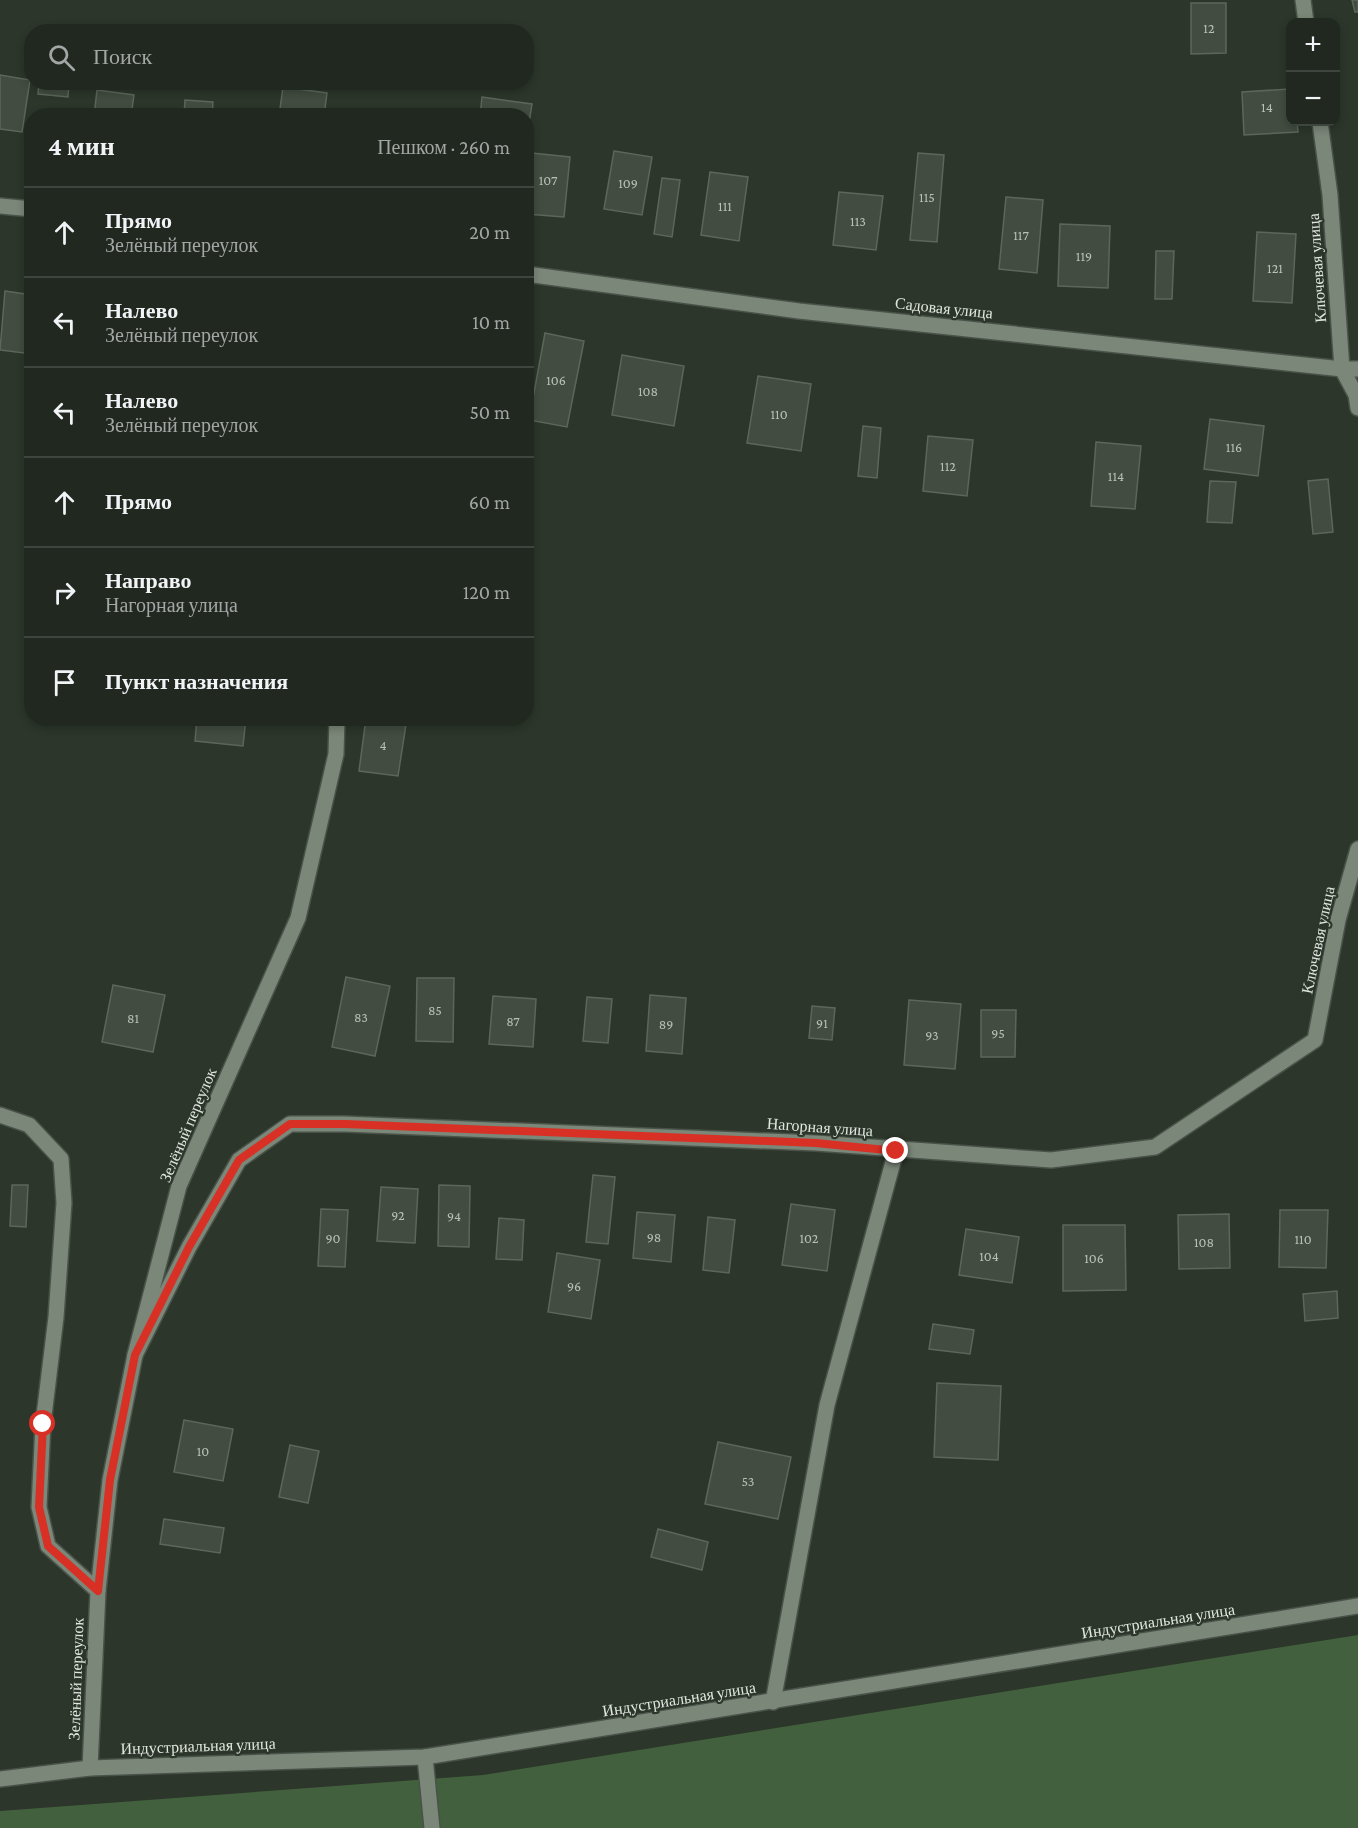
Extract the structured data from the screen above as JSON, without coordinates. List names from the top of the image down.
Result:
{
  "streets": {
    "street": [
      "Ключевая улица",
      "Садовая улица",
      "Зелёный переулок",
      "Нагорная улица",
      "Индустриальная улица"
    ]
  },
  "crossings": [
    ["Ключевая улица", "Садовая улица"],
    ["Ключевая улица", "Нагорная улица"],
    ["Зелёный переулок", "Нагорная улица"],
    ["Зелёный переулок", "Индустриальная улица"]
  ],
  "house_numbers": [
    "12",
    "14",
    "107",
    "109",
    "115",
    "111",
    "113",
    "117",
    "119",
    "121",
    "106",
    "108",
    "110",
    "116",
    "112",
    "114",
    "4",
    "85",
    "83",
    "81",
    "87",
    "91",
    "89",
    "95",
    "93",
    "92",
    "94",
    "98",
    "90",
    "102",
    "110",
    "108",
    "104",
    "106",
    "96",
    "10",
    "53"
  ],
  "page": {
    "map_buttons": ["+", "−"],
    "search": "Поиск",
    "heading": ["4 мин", "Пешком · 260 m"],
    "list": [
      ["Прямо", "Зелёный переулок", "20 m"],
      ["Налево", "Зелёный переулок", "10 m"],
      ["Налево", "Зелёный переулок", "50 m"],
      ["Прямо", "60 m"],
      ["Направо", "Нагорная улица", "120 m"],
      "Пункт назначения"
    ]
  }
}
